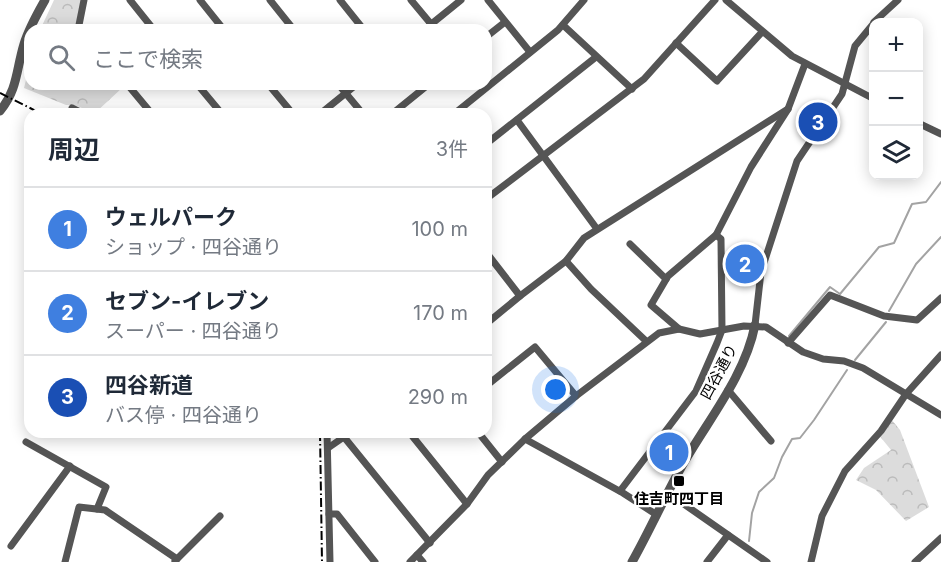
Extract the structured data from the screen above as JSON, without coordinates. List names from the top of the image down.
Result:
{
  "streets": {
    "street": ["四谷通り"]
  },
  "places": {
    "transit": ["住吉町四丁目"]
  },
  "page": {
    "map_buttons": ["+", "−"],
    "search": "ここで検索",
    "pins": ["3", "2", "1"],
    "heading": ["周辺", "3件"],
    "list": [
      {
        "mark": "1",
        "name": "ウェルパーク",
        "note": "ショップ · 四谷通り",
        "value": "100 m"
      },
      {
        "mark": "2",
        "name": "セブン-イレブン",
        "note": "スーパー · 四谷通り",
        "value": "170 m"
      },
      {
        "mark": "3",
        "name": "四谷新道",
        "note": "バス停 · 四谷通り",
        "value": "290 m"
      }
    ]
  }
}
